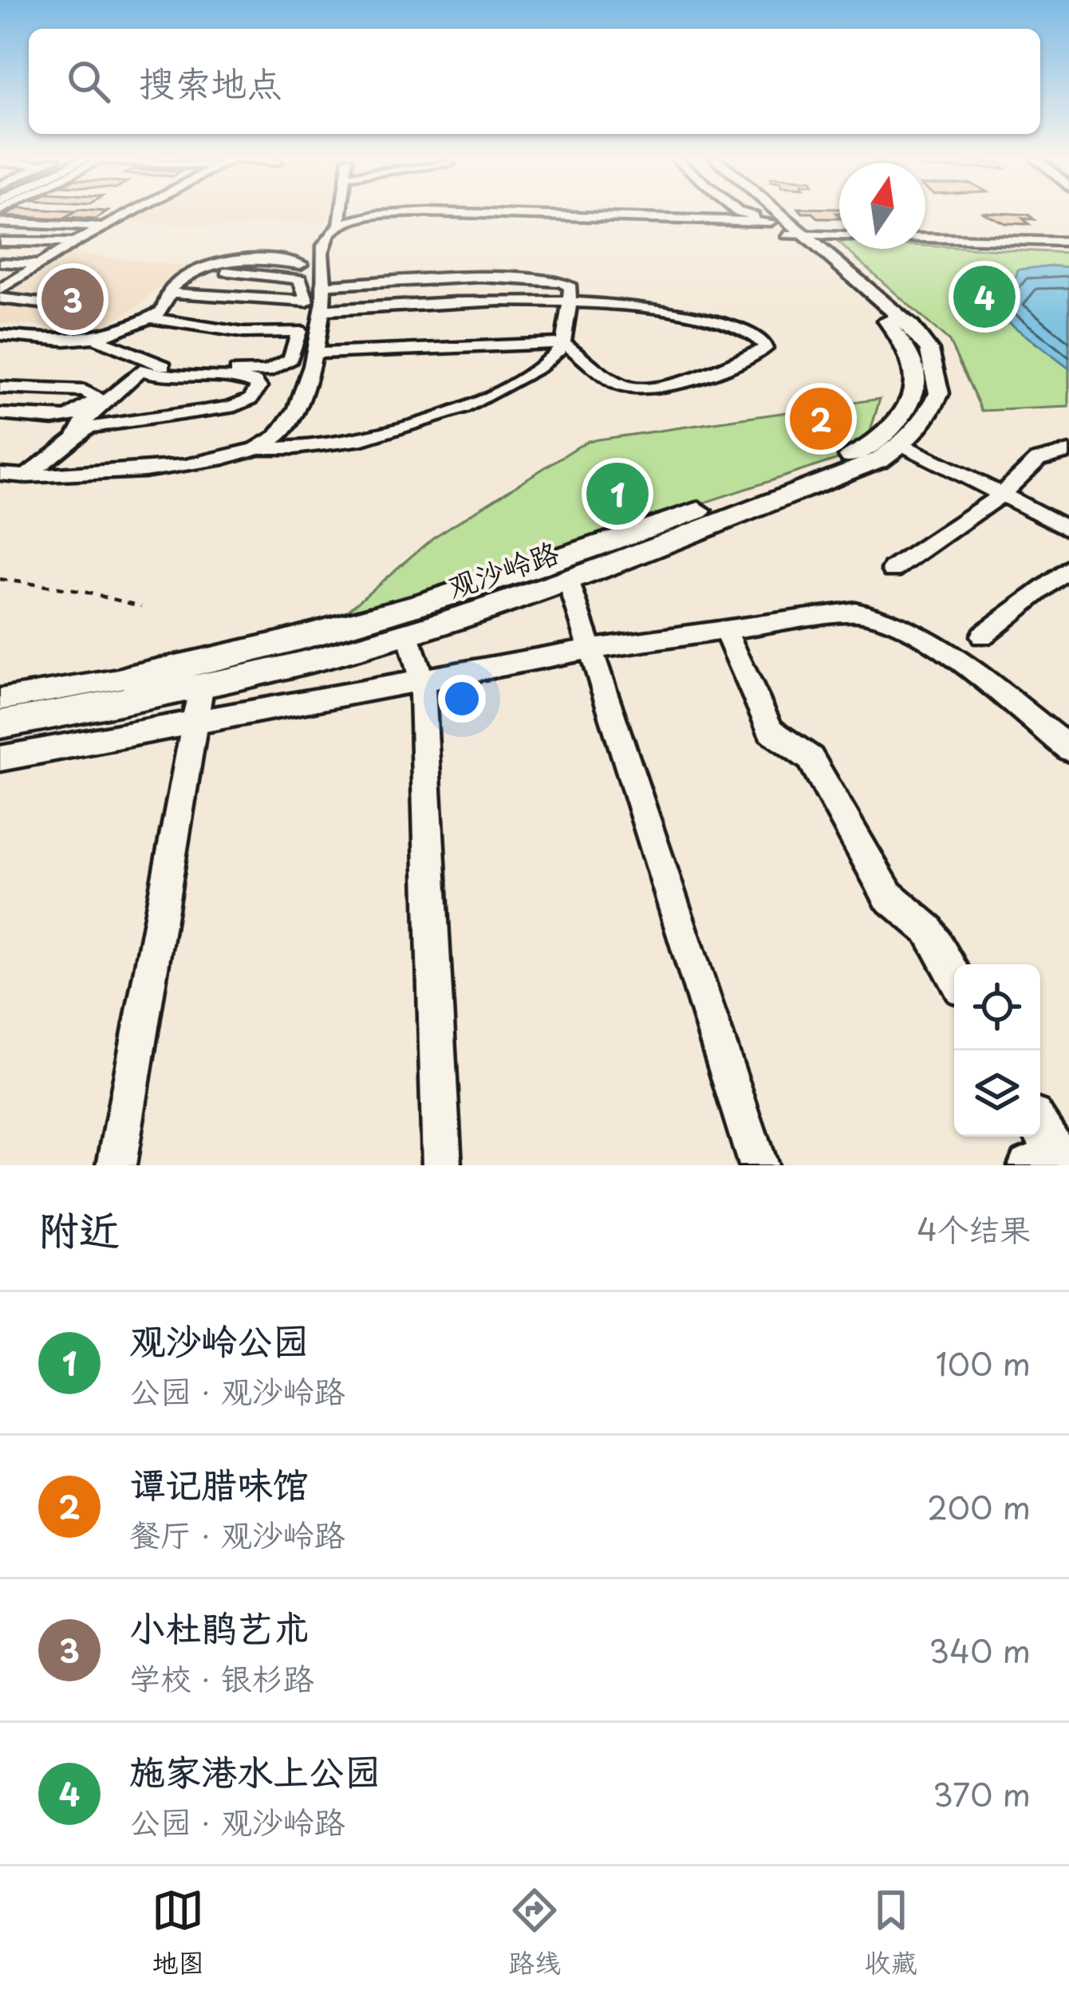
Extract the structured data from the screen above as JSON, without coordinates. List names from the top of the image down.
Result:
{
  "streets": {
    "main road": ["观沙岭路"]
  },
  "north": "top",
  "page": {
    "search": "搜索地点",
    "pins": [
      "4",
      "3",
      "2",
      "1"
    ],
    "heading": ["附近", "4个结果"],
    "list": [
      {
        "mark": "1",
        "name": "观沙岭公园",
        "note": "公园 · 观沙岭路",
        "value": "100 m"
      },
      {
        "mark": "2",
        "name": "谭记腊味馆",
        "note": "餐厅 · 观沙岭路",
        "value": "200 m"
      },
      {
        "mark": "3",
        "name": "小杜鹃艺术",
        "note": "学校 · 银杉路",
        "value": "340 m"
      },
      {
        "mark": "4",
        "name": "施家港水上公园",
        "note": "公园 · 观沙岭路",
        "value": "370 m"
      }
    ],
    "nav": ["地图", "路线", "收藏"]
  }
}
